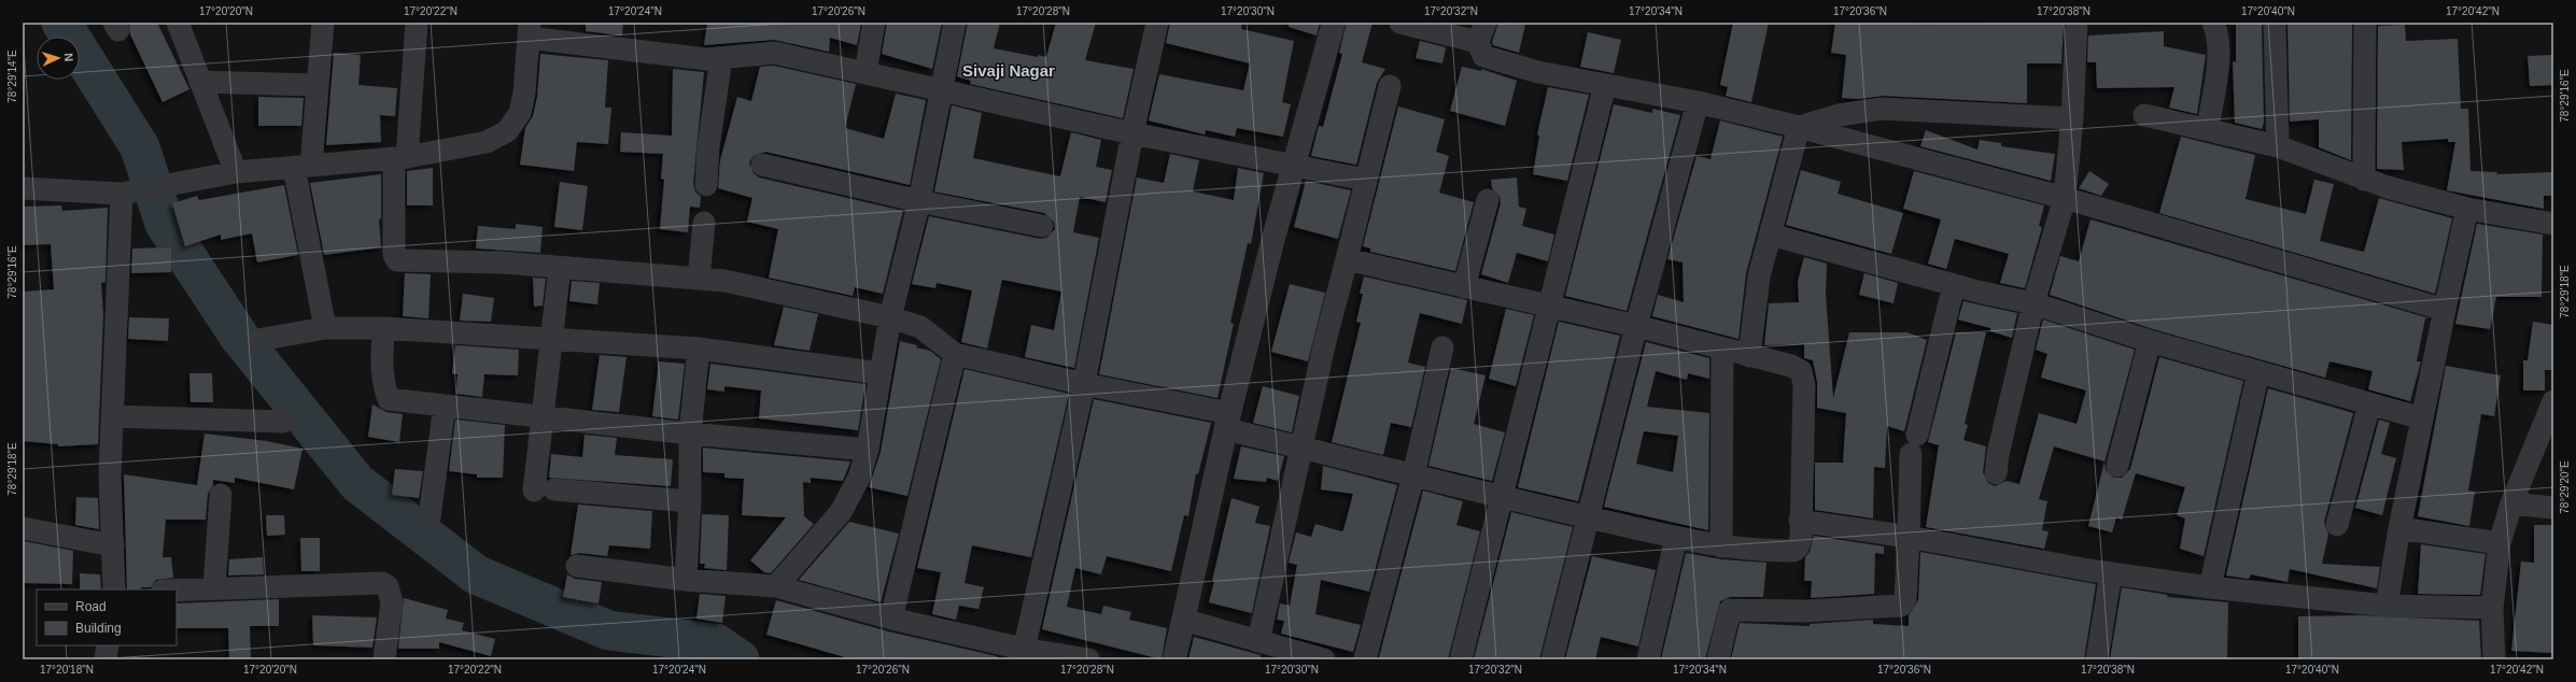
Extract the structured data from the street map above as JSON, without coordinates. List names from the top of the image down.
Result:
{
  "districts": ["Sivaji Nagar"],
  "legend": ["Road", "Building"],
  "north": "right",
  "coordinates": [
    "17°20'20\"N",
    "17°20'22\"N",
    "17°20'24\"N",
    "17°20'26\"N",
    "17°20'28\"N",
    "17°20'30\"N",
    "17°20'32\"N",
    "17°20'34\"N",
    "17°20'36\"N",
    "17°20'38\"N",
    "17°20'40\"N",
    "17°20'42\"N",
    "78°29'14\"E",
    "78°29'16\"E",
    "78°29'18\"E",
    "78°29'20\"E",
    "17°20'18\"N"
  ]
}
